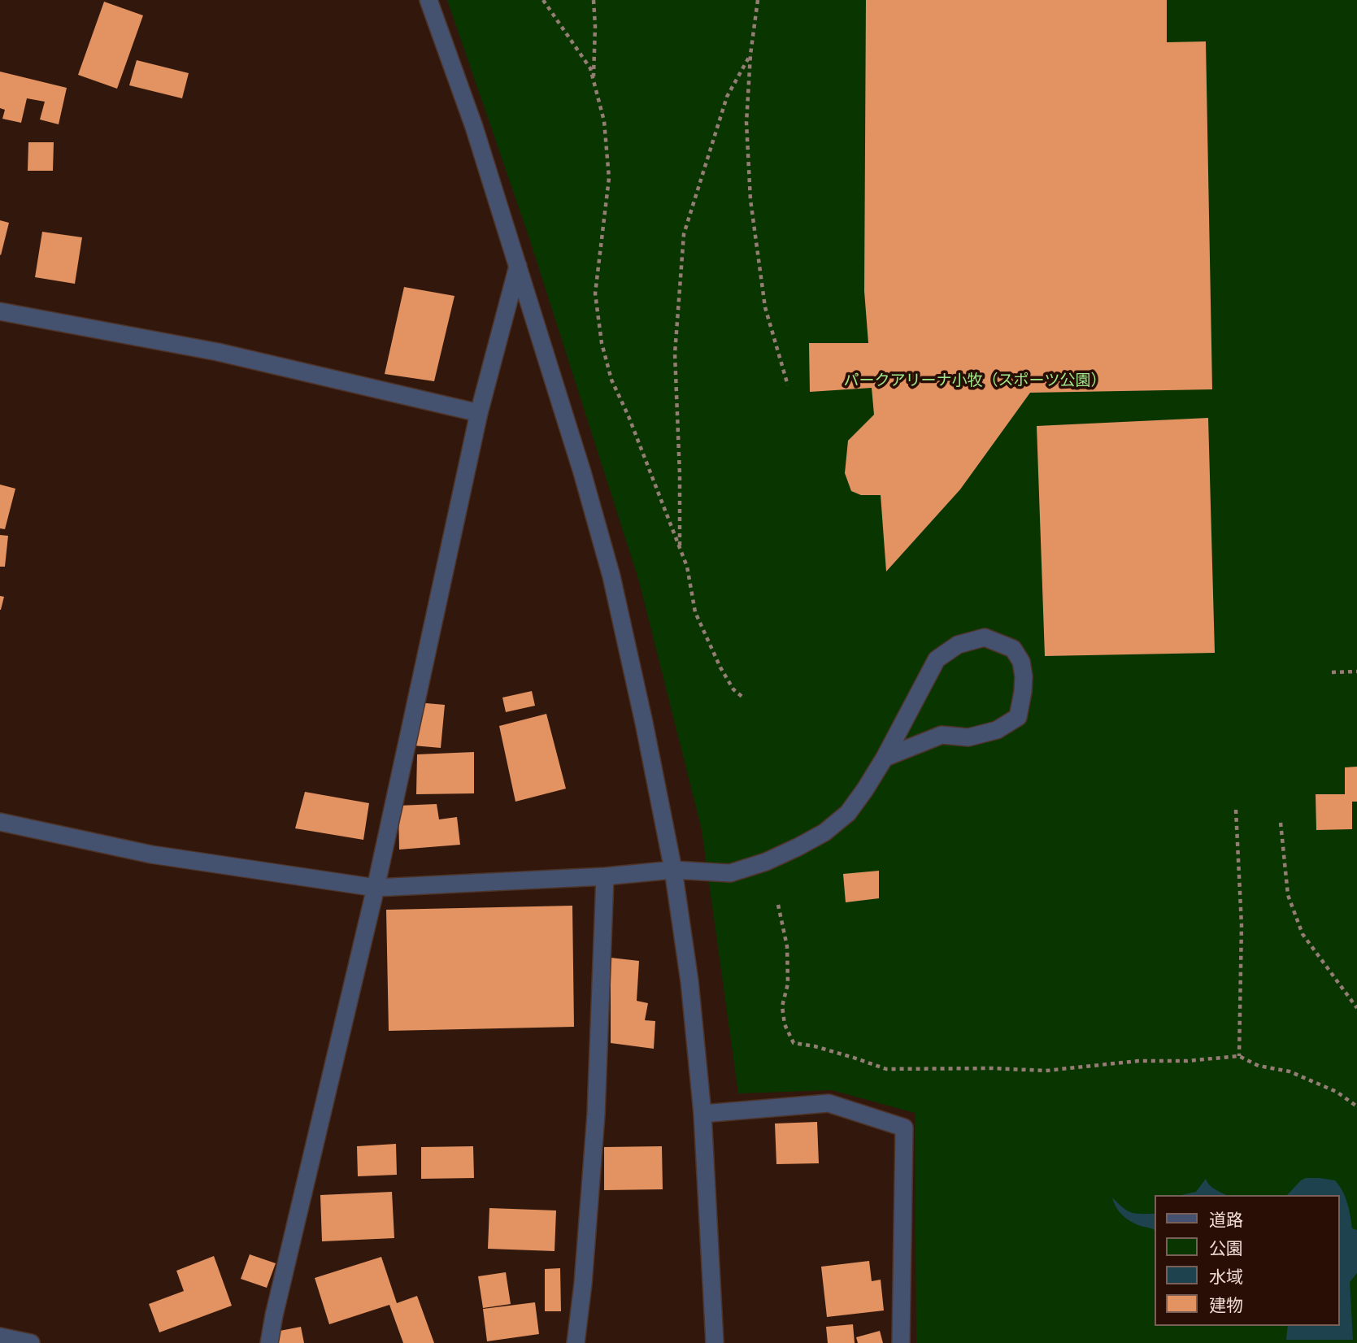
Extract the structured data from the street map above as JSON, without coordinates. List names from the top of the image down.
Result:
{
  "parks": ["パークアリーナ小牧（スポーツ公園）"],
  "legend": [
    "道路",
    "公園",
    "水域",
    "建物"
  ]
}
